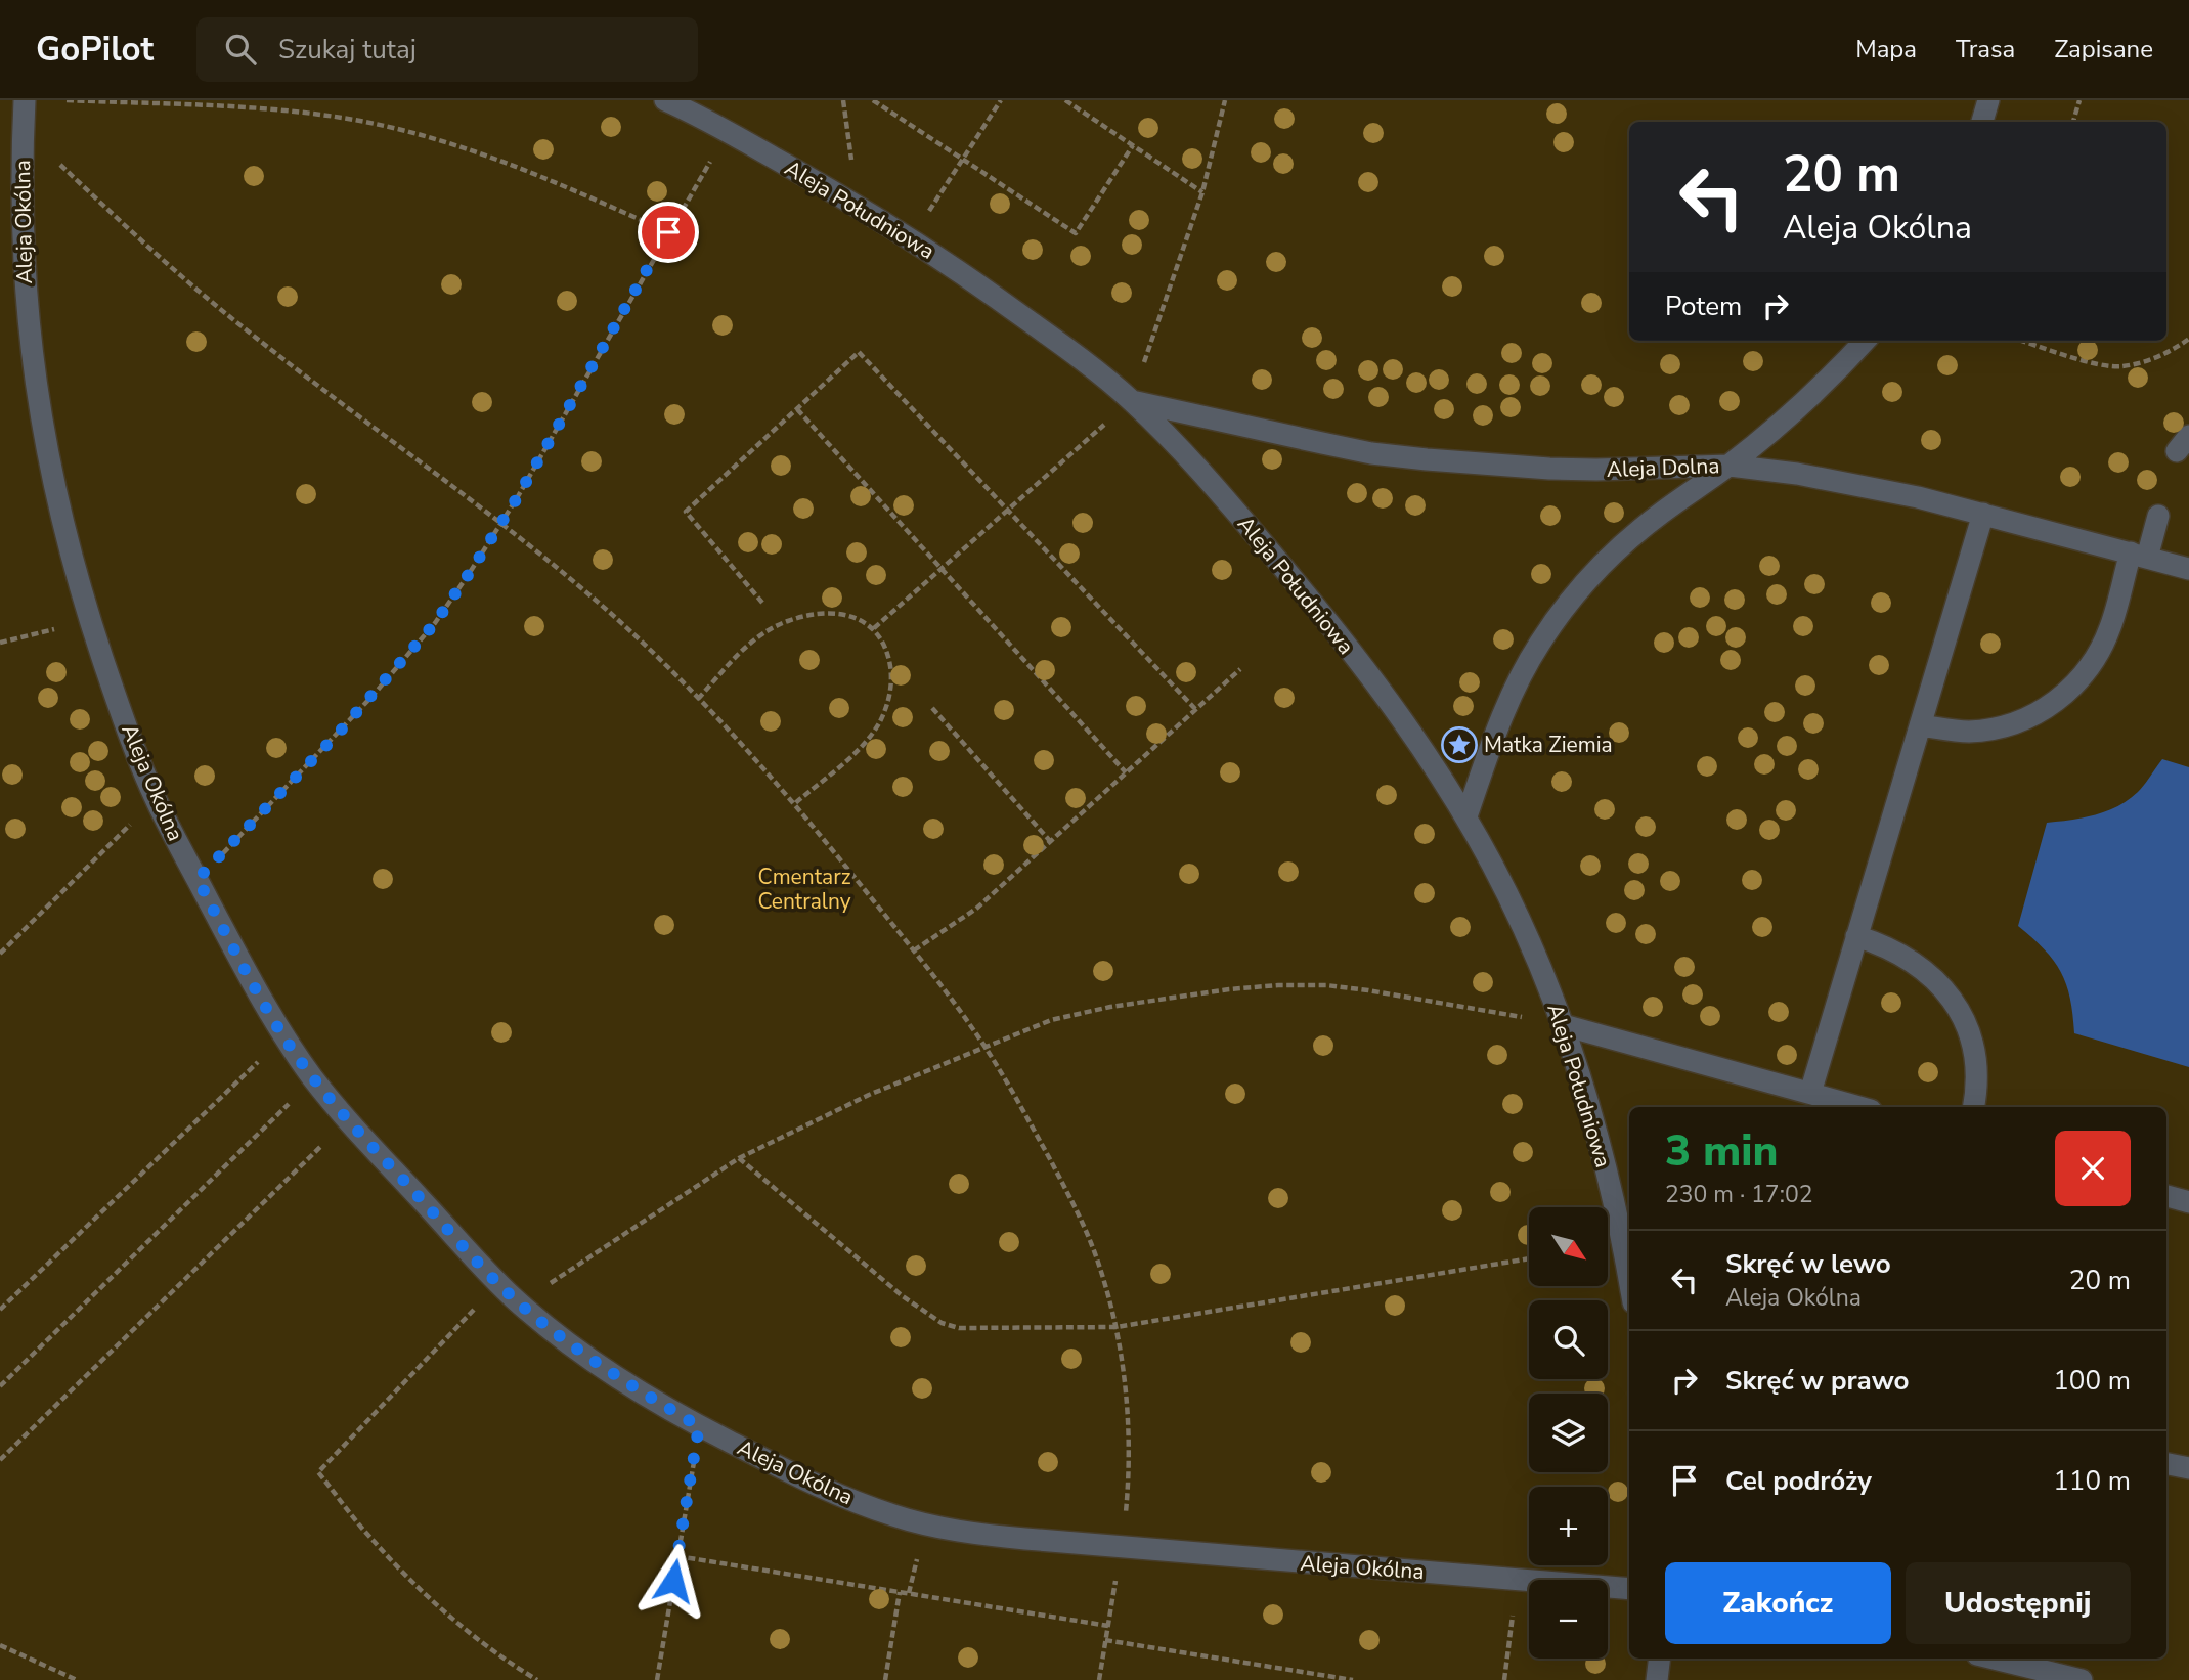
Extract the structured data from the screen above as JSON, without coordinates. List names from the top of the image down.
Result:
{
  "streets": {
    "street": ["Aleja Południowa", "Aleja Okólna", "Aleja Dolna"]
  },
  "crossings": [
    ["Aleja Południowa", "Aleja Dolna"]
  ],
  "parks": ["Cmentarz Centralny"],
  "places": {
    "place": ["Matka Ziemia"]
  },
  "north": "bottom right",
  "page": {
    "header": "GoPilot",
    "search": "Szukaj tutaj",
    "nav": ["Mapa", "Trasa", "Zapisane"],
    "turn": ["20 m", "Aleja Okólna"],
    "then": "Potem",
    "heading": ["3 min", "230 m · 17:02"],
    "map_buttons": ["+", "−"],
    "list": [
      {
        "name": "Skręć w lewo",
        "note": "Aleja Okólna",
        "value": "20 m"
      },
      {
        "name": "Skręć w prawo",
        "value": "100 m"
      },
      {
        "name": "Cel podróży",
        "value": "110 m"
      }
    ],
    "buttons": ["Zakończ", "Udostępnij"]
  }
}
